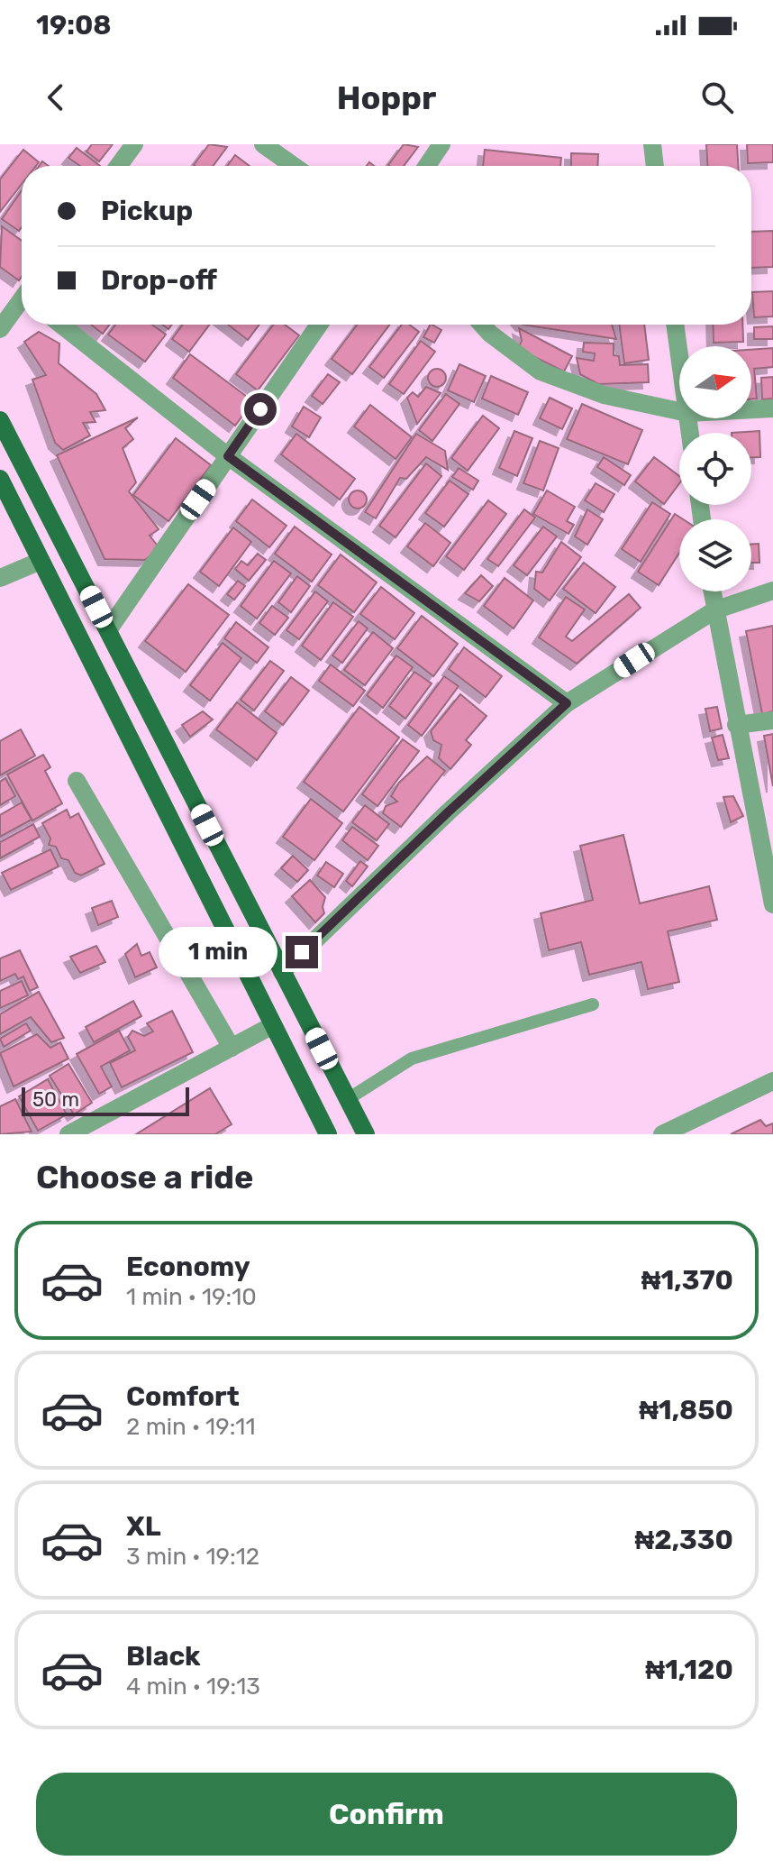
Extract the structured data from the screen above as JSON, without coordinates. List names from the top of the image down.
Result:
{
  "scale_bar": "50 m",
  "north": "right",
  "page": {
    "status": "19:08",
    "header": "Hoppr",
    "banner": ["Pickup", "Drop-off"],
    "bubble": "1 min",
    "scale": "50 m",
    "heading": "Choose a ride",
    "list": [
      {
        "name": "Economy",
        "note": "1 min · 19:10",
        "value": "₦1,370"
      },
      {
        "name": "Comfort",
        "note": "2 min · 19:11",
        "value": "₦1,850"
      },
      {
        "name": "XL",
        "note": "3 min · 19:12",
        "value": "₦2,330"
      },
      {
        "name": "Black",
        "note": "4 min · 19:13",
        "value": "₦1,120"
      }
    ],
    "buttons": "Confirm"
  }
}
